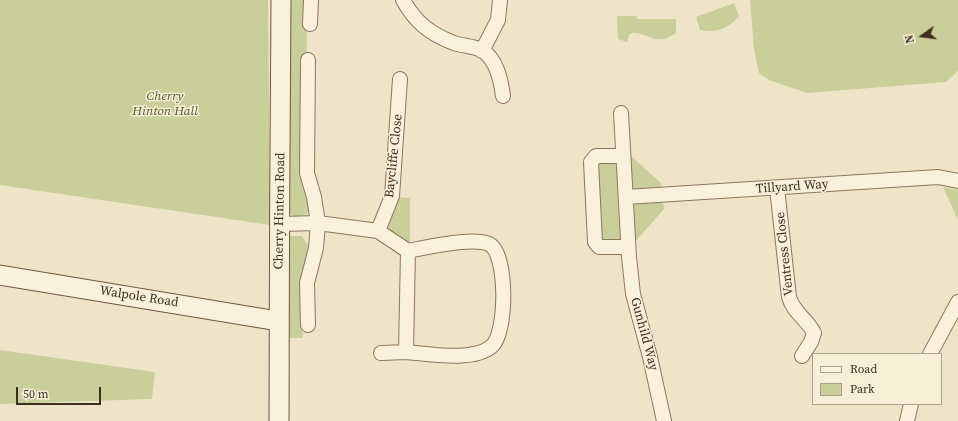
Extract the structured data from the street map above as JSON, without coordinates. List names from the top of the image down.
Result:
{
  "streets": {
    "street": [
      "Baycliffe Close",
      "Tillyard Way",
      "Cherry Hinton Road",
      "Ventress Close",
      "Walpole Road",
      "Gunhild Way"
    ]
  },
  "crossings": [
    ["Tillyard Way", "Ventress Close"],
    ["Tillyard Way", "Gunhild Way"],
    ["Cherry Hinton Road", "Walpole Road"]
  ],
  "parks": ["Cherry Hinton Hall"],
  "legend": ["Road", "Park"],
  "scale_bar": "50 m",
  "north": "left"
}
